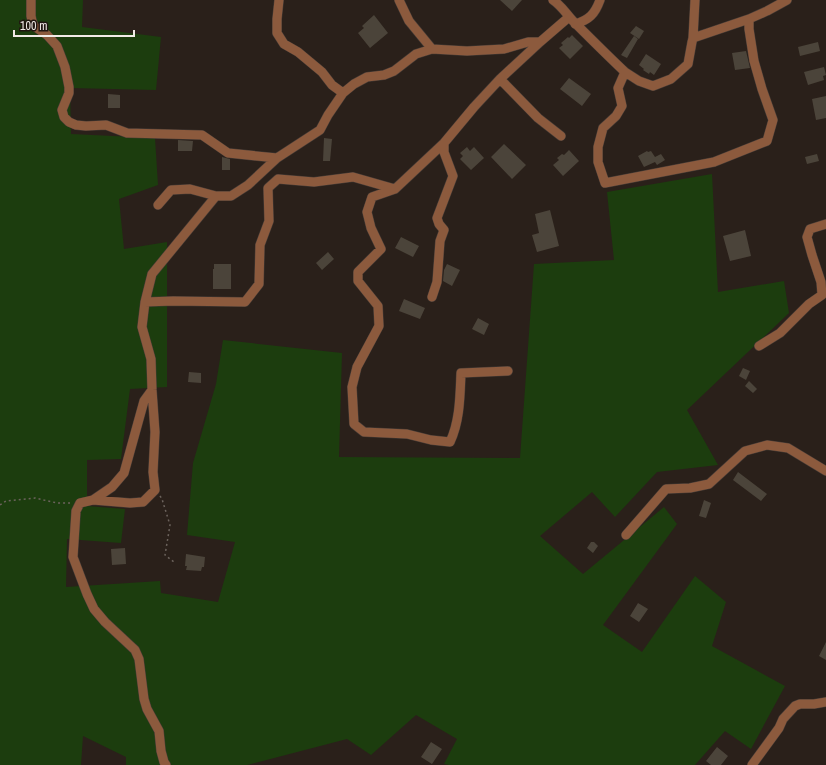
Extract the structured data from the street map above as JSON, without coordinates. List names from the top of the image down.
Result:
{
  "scale_bar": "100 m"
}
